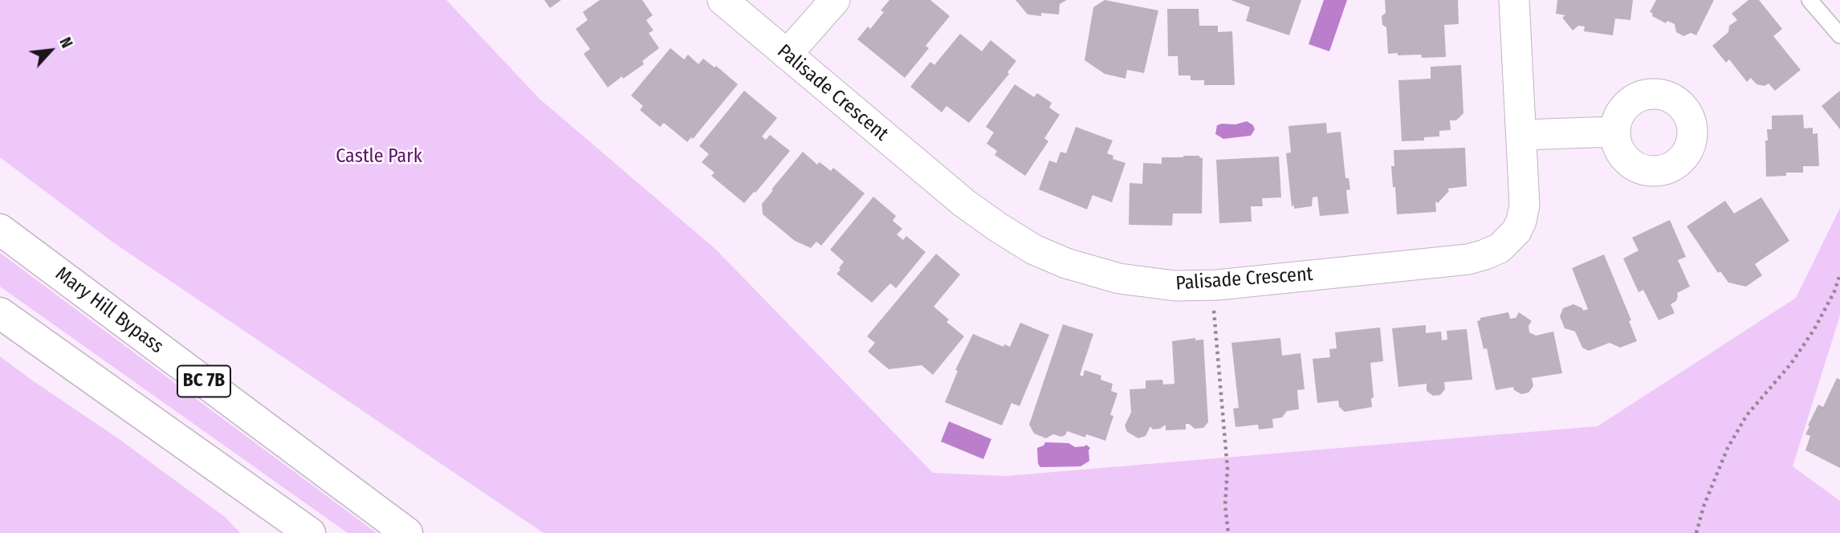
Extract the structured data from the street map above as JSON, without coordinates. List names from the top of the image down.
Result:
{
  "streets": {
    "highway": ["Mary Hill Bypass", "BC 7B"],
    "street": ["Palisade Crescent"]
  },
  "parks": ["Castle Park"],
  "north": "top right"
}
